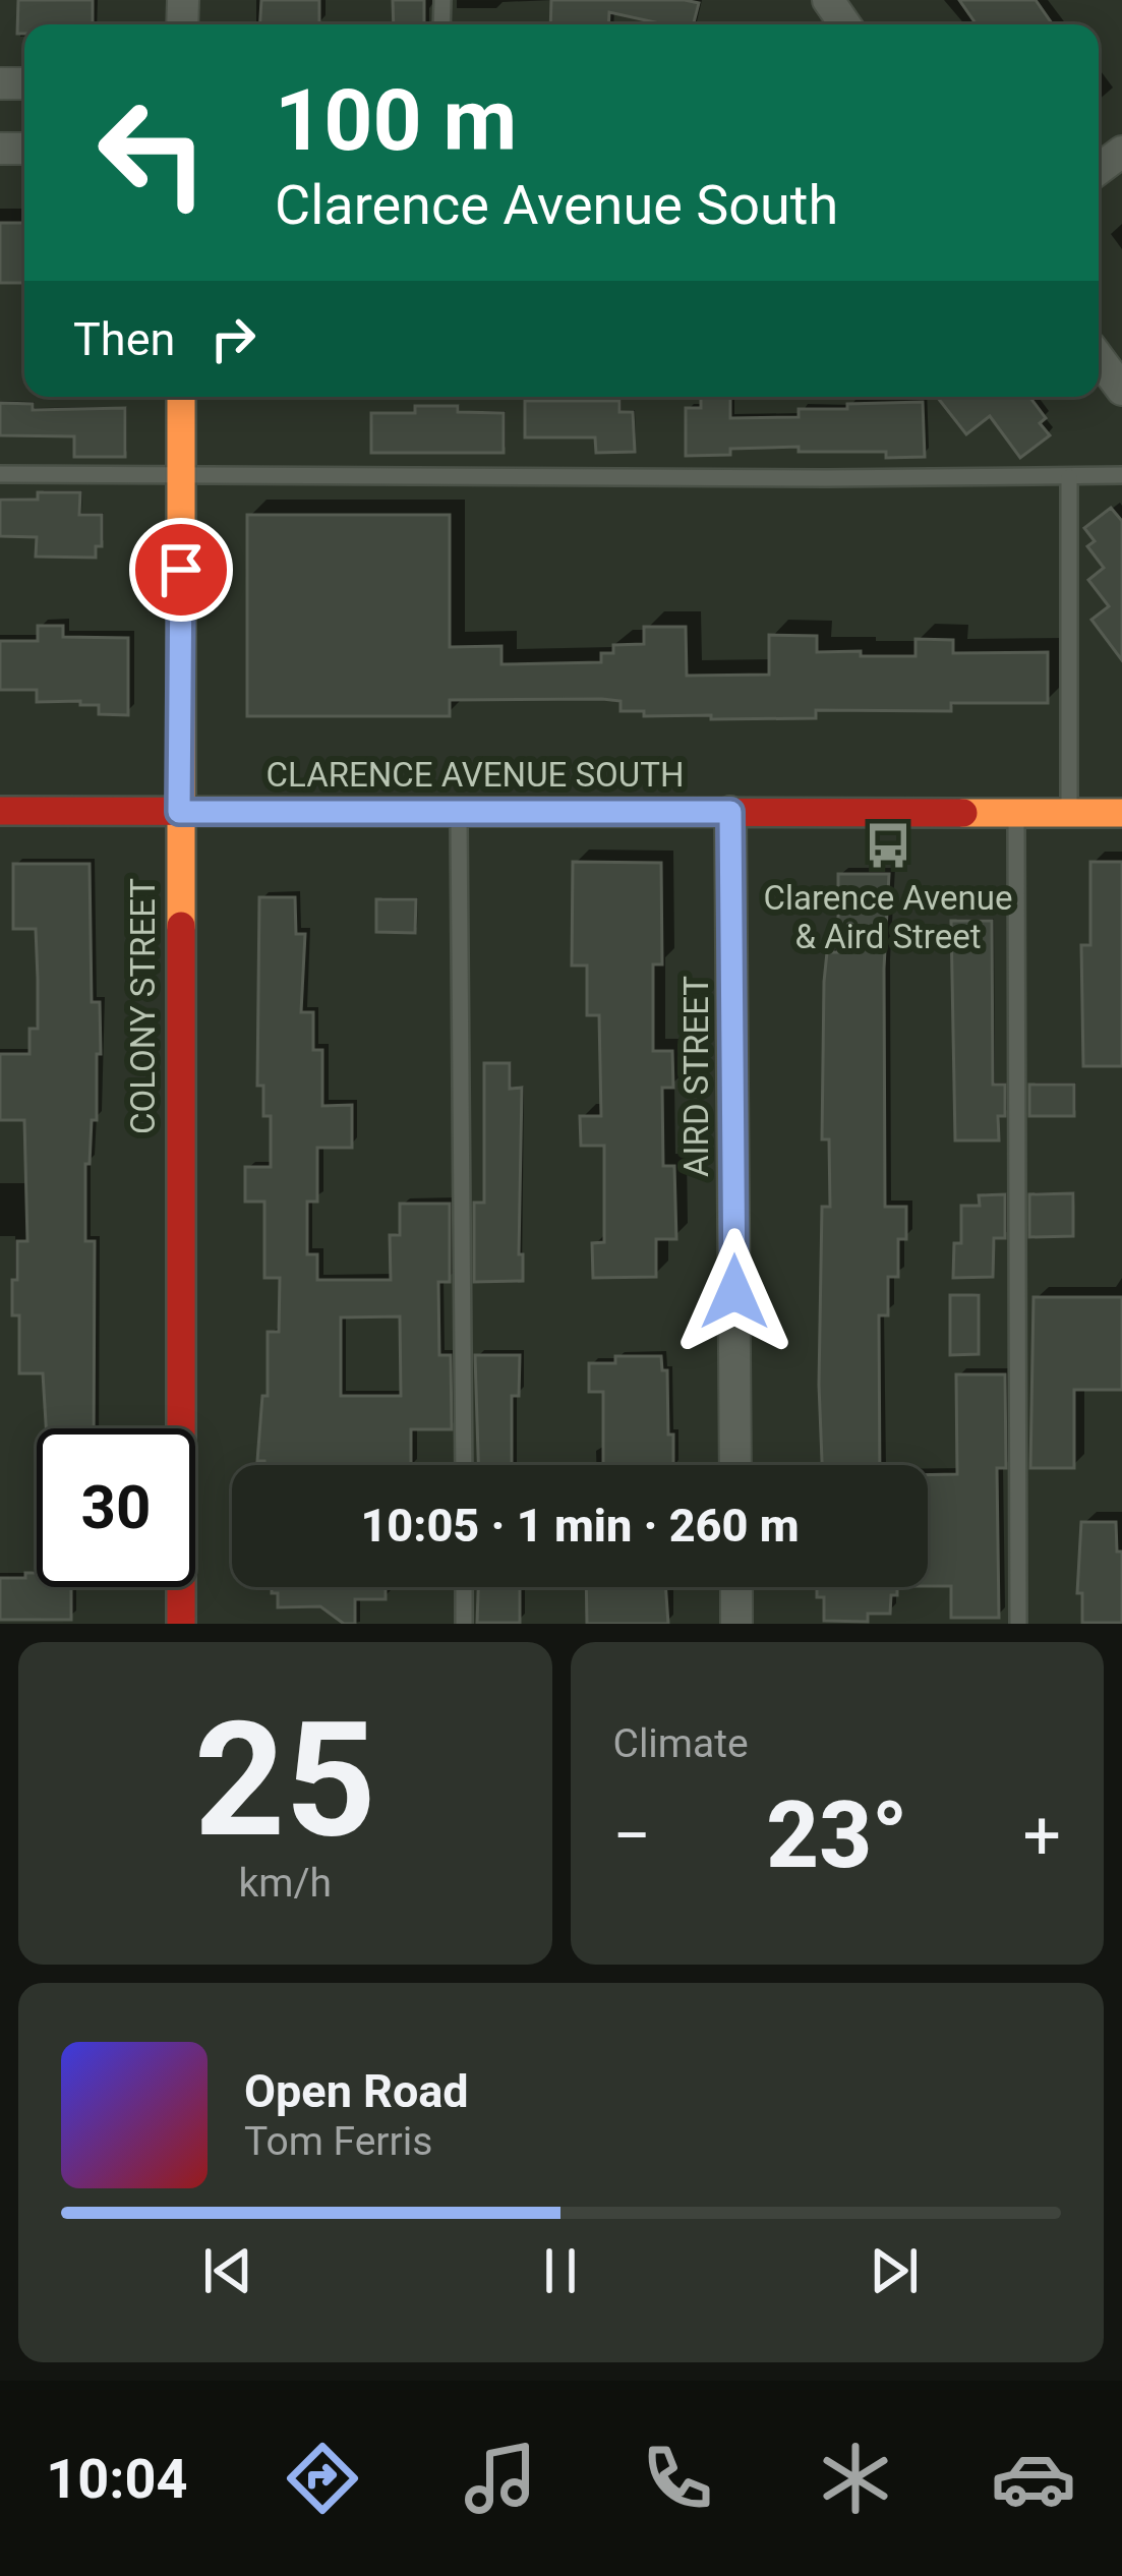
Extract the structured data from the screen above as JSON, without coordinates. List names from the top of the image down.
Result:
{
  "streets": {
    "street": ["CLARENCE AVENUE SOUTH", "COLONY STREET", "AIRD STREET"]
  },
  "crossings": [
    ["CLARENCE AVENUE SOUTH", "COLONY STREET"],
    ["CLARENCE AVENUE SOUTH", "AIRD STREET"]
  ],
  "places": {
    "bus stop": ["Clarence Avenue & Aird Street"]
  },
  "page": {
    "turn": ["100 m", "Clarence Avenue South"],
    "then": "Then",
    "limit": "30",
    "trip": "10:05 · 1 min · 260 m",
    "tile": [
      ["25", "km/h"],
      "Climate"
    ],
    "heat": ["−", "23°", "+"],
    "song": ["Open Road", "Tom Ferris"],
    "tabs": "10:04"
  }
}
